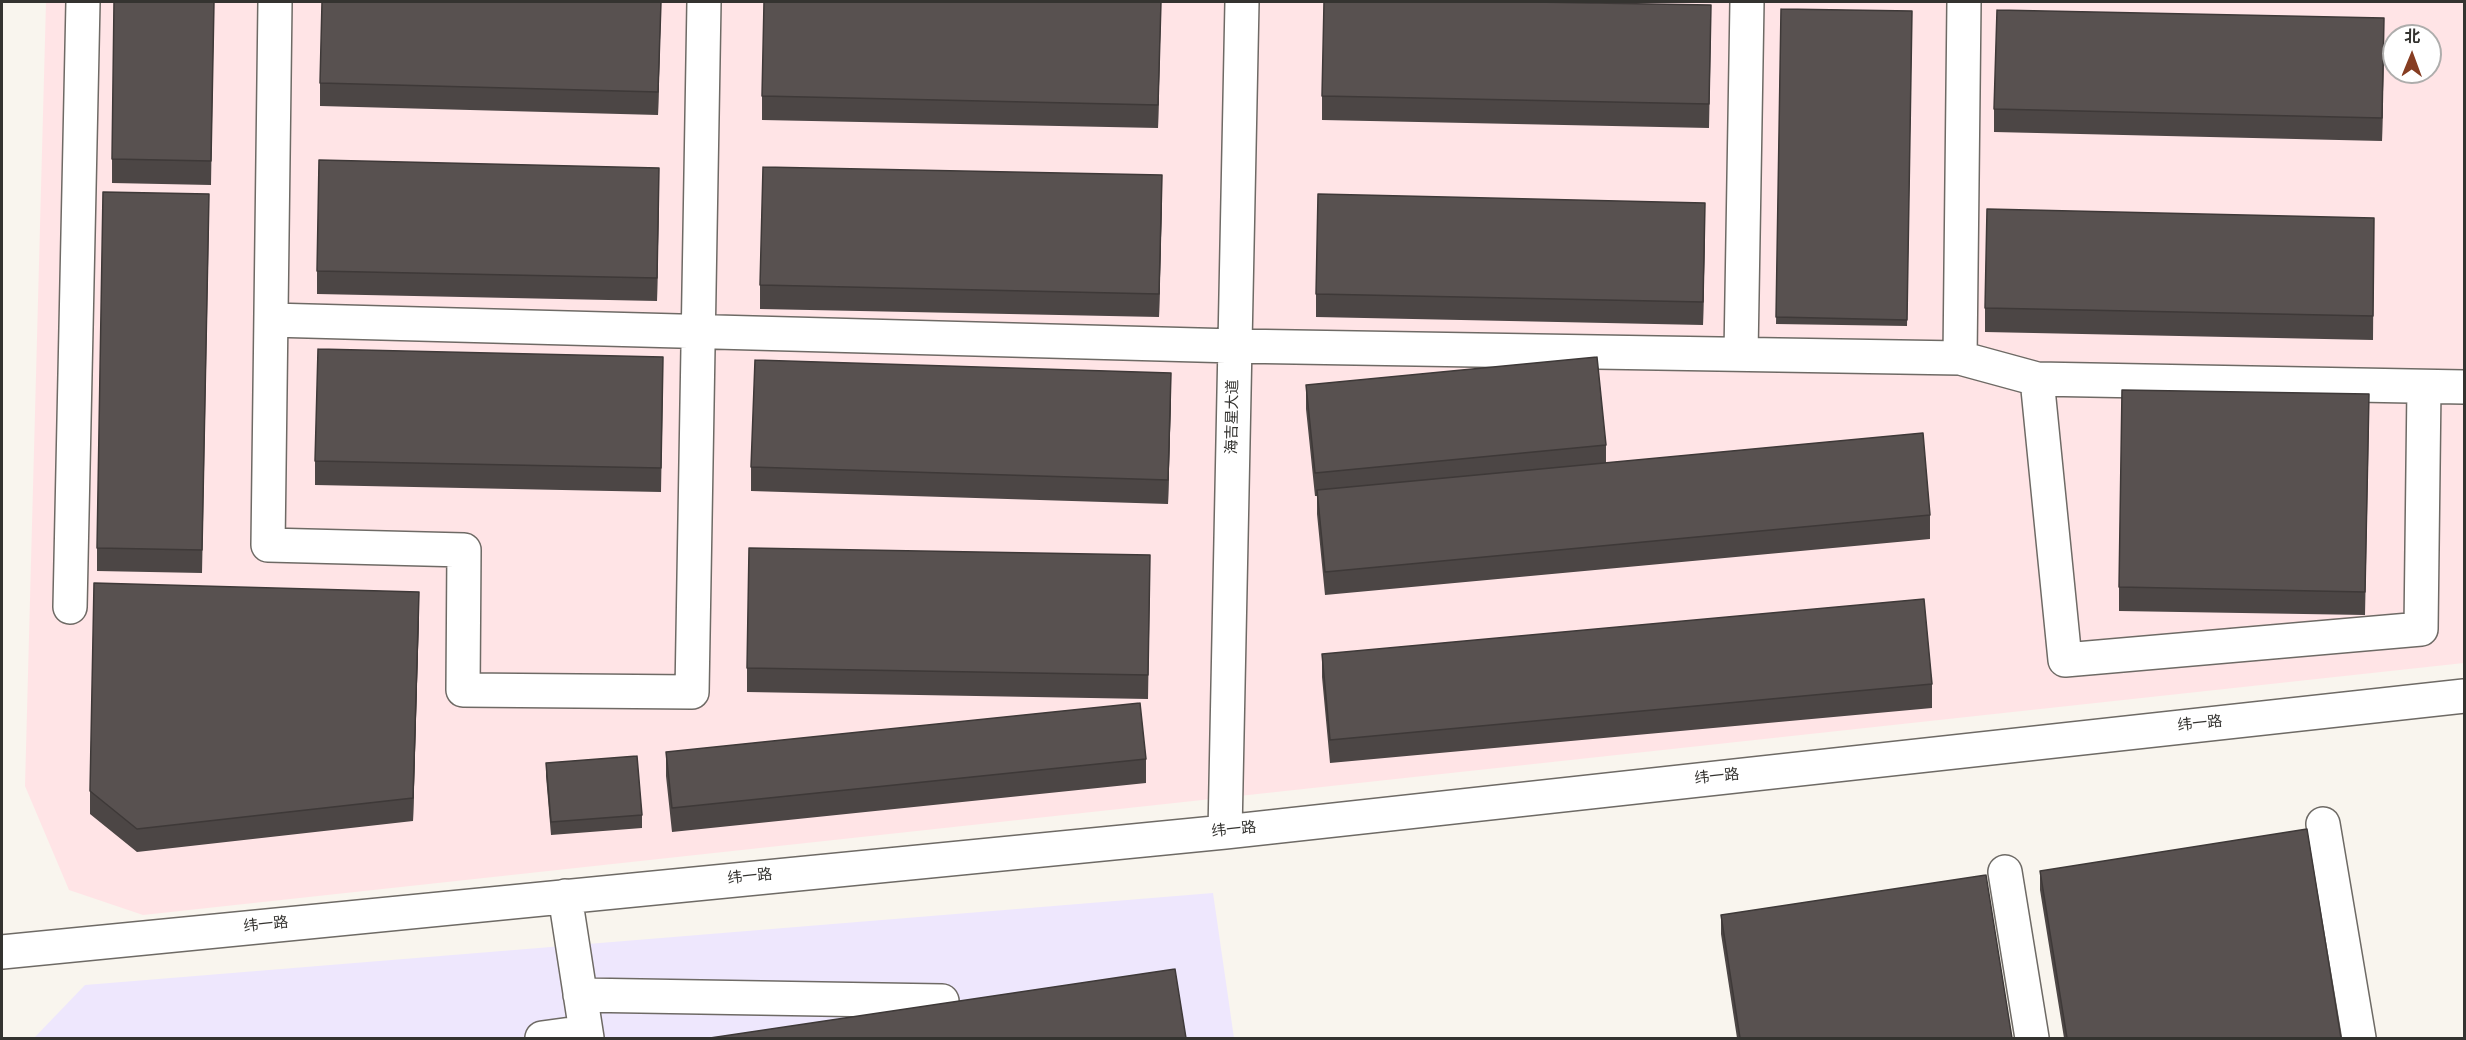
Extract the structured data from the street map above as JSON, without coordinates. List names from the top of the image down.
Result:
{
  "streets": {
    "street": ["海吉星大道", "纬一路"]
  },
  "crossings": [
    ["海吉星大道", "纬一路"]
  ],
  "north": "top"
}
